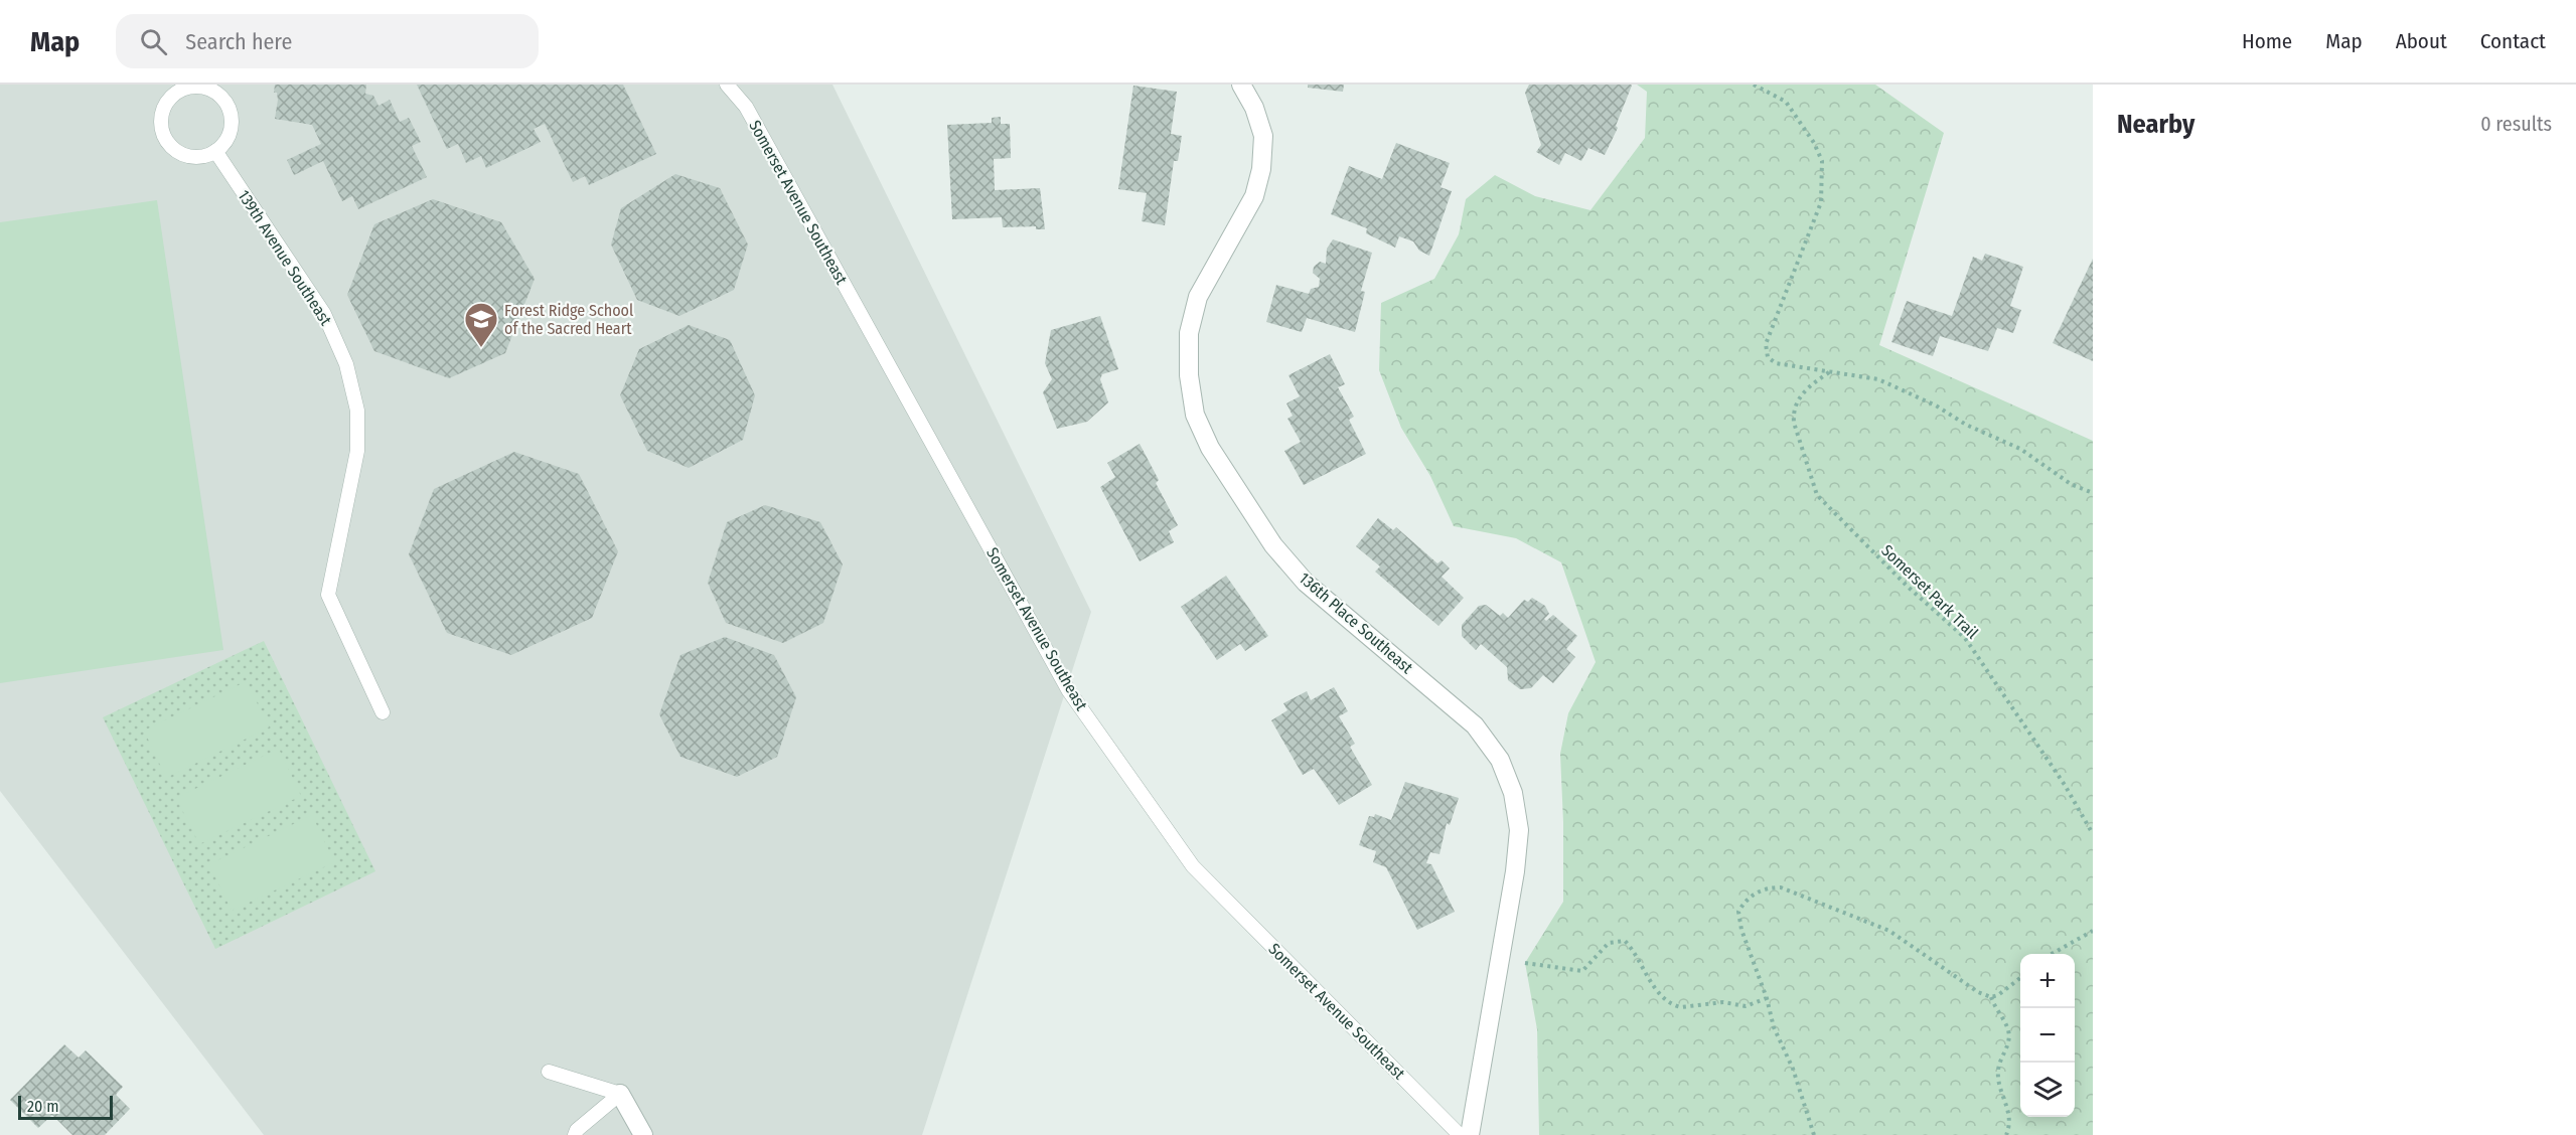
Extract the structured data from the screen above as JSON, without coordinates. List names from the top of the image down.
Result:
{
  "streets": {
    "street": ["136th Place Southeast"],
    "lane": ["Somerset Avenue Southeast", "139th Avenue Southeast"],
    "path": ["Somerset Park Trail"]
  },
  "places": {
    "school or university": ["Forest Ridge School of the Sacred Heart"]
  },
  "scale_bar": "20 m",
  "page": {
    "header": "Map",
    "search": "Search here",
    "nav": [
      "Home",
      "Map",
      "About",
      "Contact"
    ],
    "heading": ["Nearby", "0 results"],
    "map_buttons": ["+", "−"],
    "scale": "20 m"
  }
}
